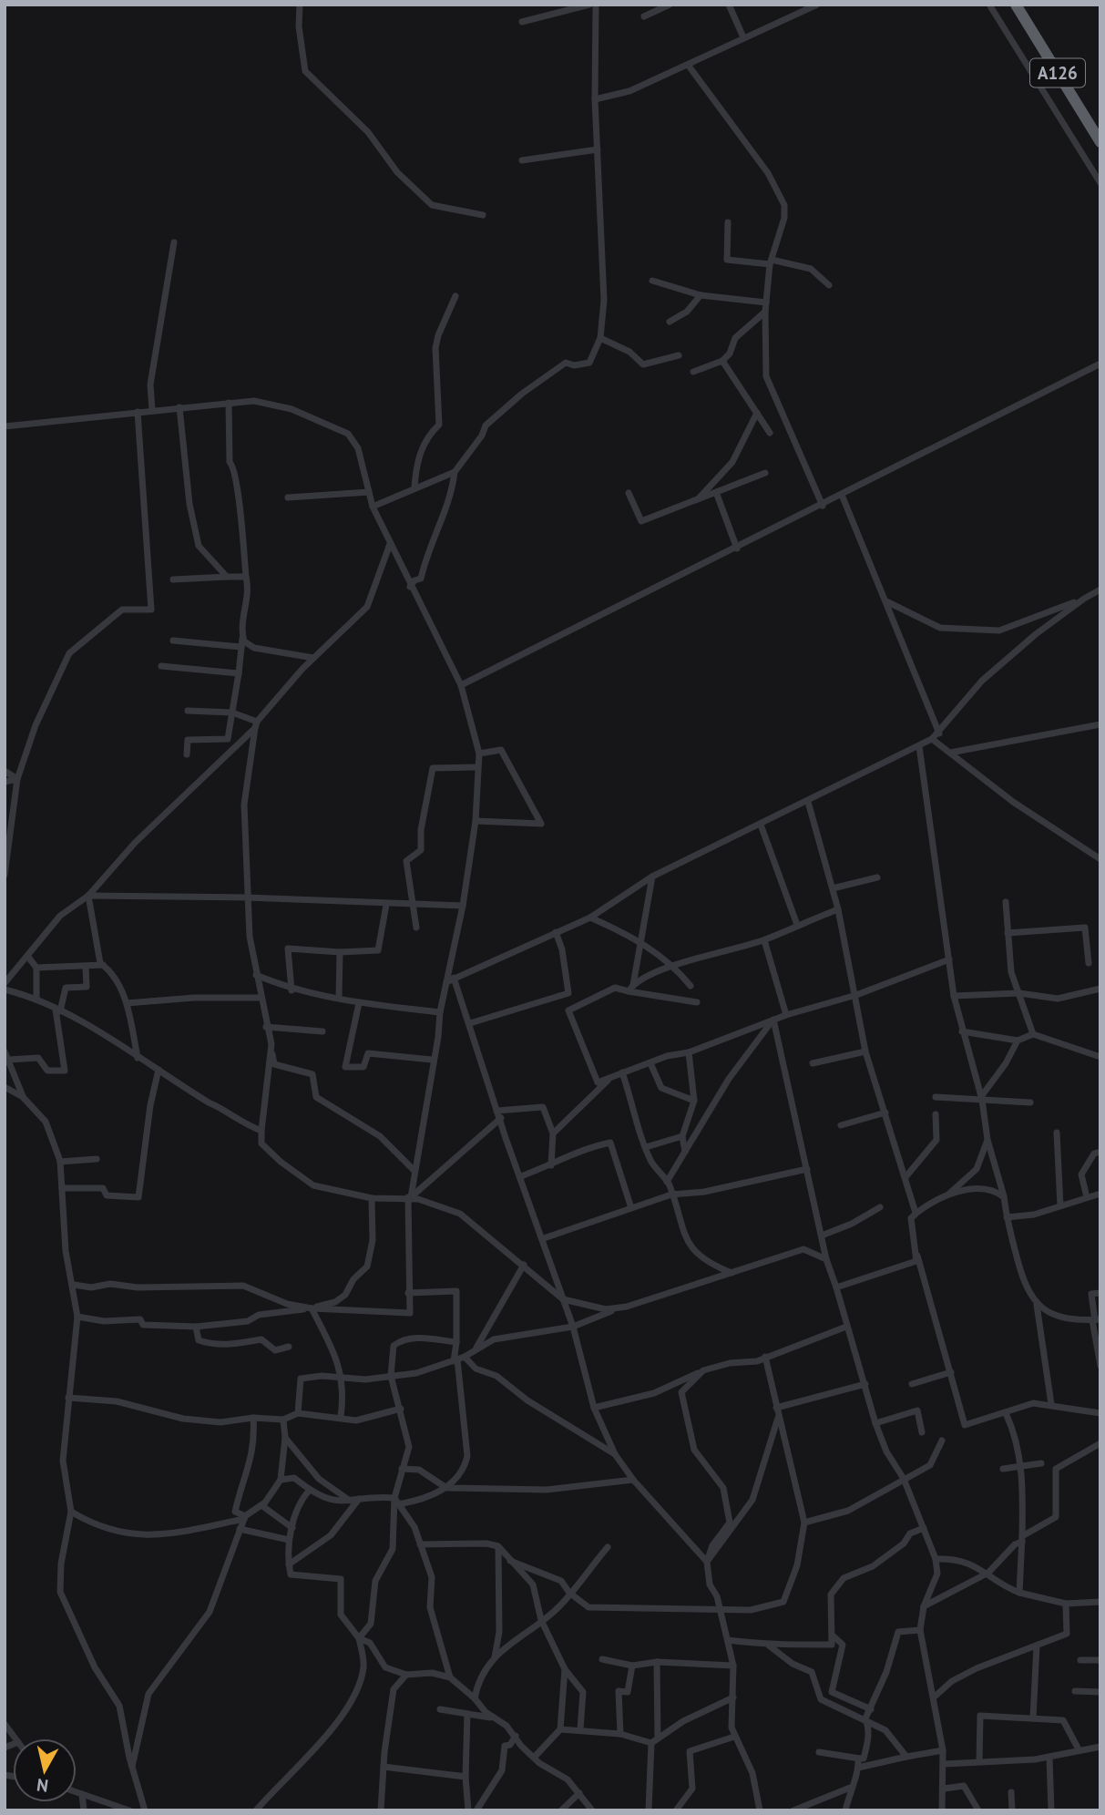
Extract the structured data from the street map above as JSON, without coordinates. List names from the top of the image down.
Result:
{
  "streets": {
    "highway": ["A126"]
  },
  "north": "bottom"
}
